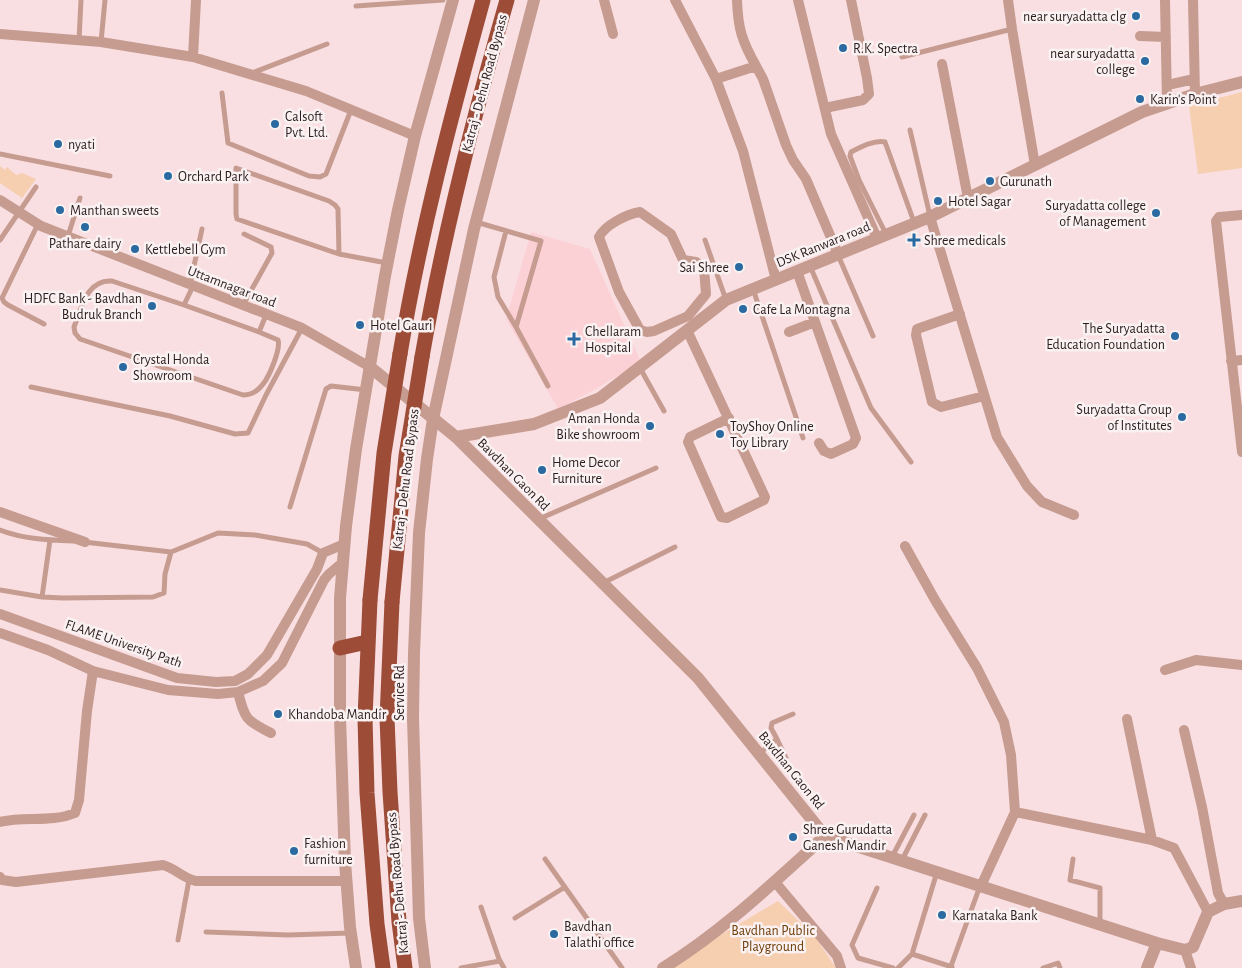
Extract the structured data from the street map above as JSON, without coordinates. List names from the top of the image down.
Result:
{
  "streets": {
    "highway": ["Katraj - Dehu Road Bypass"],
    "street": [
      "DSK Ranwara road",
      "Uttamnagar road",
      "Bavdhan Gaon Rd",
      "FLAME University Path",
      "Service Rd"
    ]
  },
  "crossings": [
    ["DSK Ranwara road", "Bavdhan Gaon Rd"]
  ],
  "parks": ["Bavdhan Public Playground"],
  "places": {
    "other": [
      "near suryadatta clg",
      "R.K. Spectra",
      "near suryadatta college",
      "Karin's Point",
      "Calsoft Pvt. Ltd.",
      "nyati",
      "Orchard Park",
      "Gurunath",
      "Hotel Sagar",
      "Manthan sweets",
      "Suryadatta college of Management",
      "Pathare dairy",
      "Kettlebell Gym",
      "Sai Shree",
      "HDFC Bank - Bavdhan Budruk Branch",
      "Cafe La Montagna",
      "Hotel Gauri",
      "The Suryadatta Education Foundation",
      "Crystal Honda Showroom",
      "Suryadatta Group of Institutes",
      "Aman Honda Bike showroom",
      "ToyShoy Online Toy Library",
      "Home Decor Furniture",
      "Khandoba Mandir",
      "Shree Gurudatta Ganesh Mandir",
      "Fashion furniture",
      "Karnataka Bank",
      "Bavdhan Talathi office"
    ],
    "health": ["Shree medicals", "Chellaram Hospital"]
  }
}
